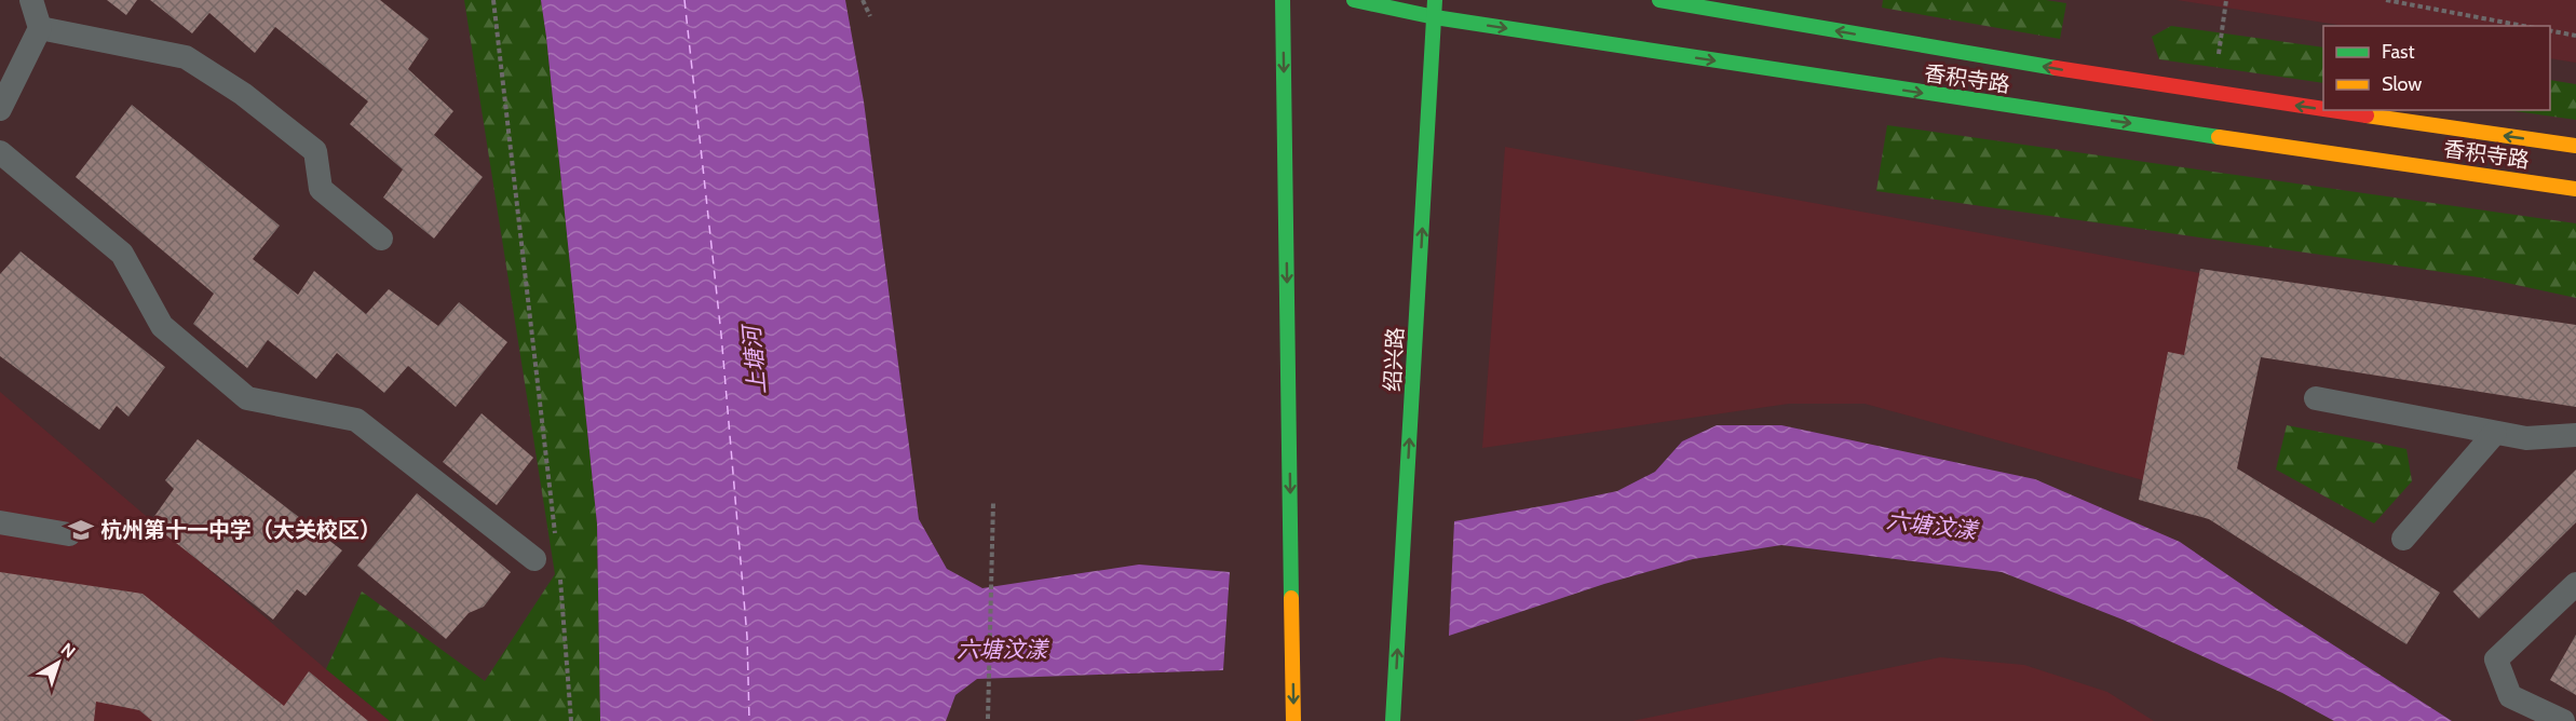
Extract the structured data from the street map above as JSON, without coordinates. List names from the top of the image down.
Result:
{
  "streets": {
    "main road": ["香积寺路", "绍兴路"]
  },
  "crossings": [
    ["香积寺路", "绍兴路"]
  ],
  "water": ["上塘河", "六塘汶漾"],
  "places": {
    "school or university": ["杭州第十一中学（大关校区）"]
  },
  "legend": ["Fast", "Slow"],
  "north": "top right"
}
